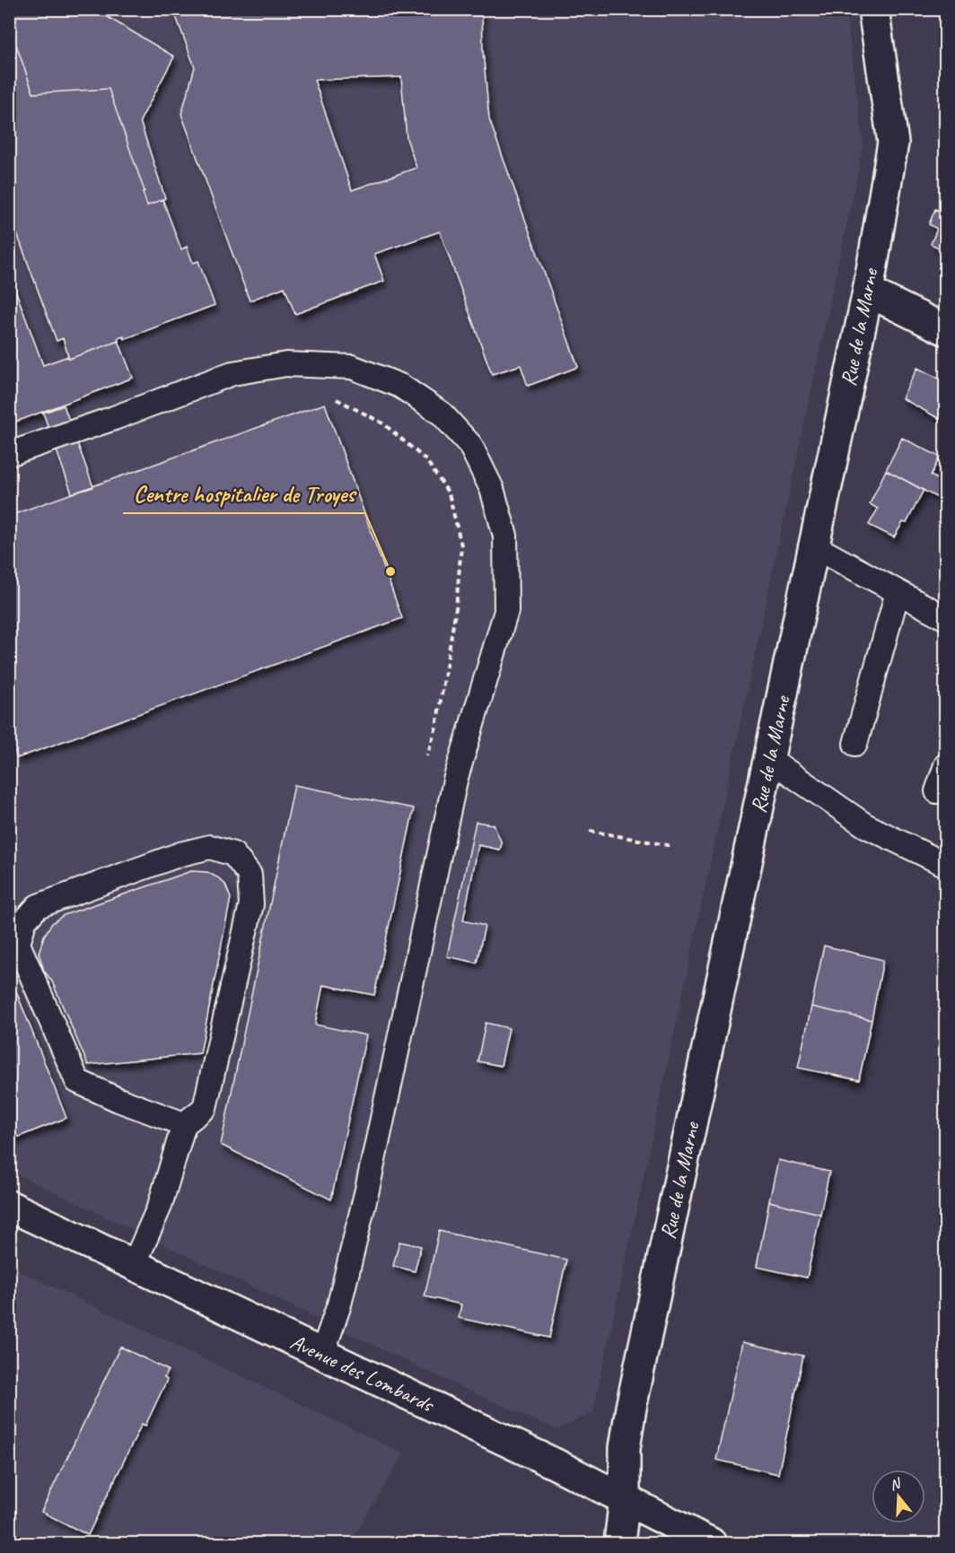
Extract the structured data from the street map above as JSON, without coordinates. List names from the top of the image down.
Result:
{
  "streets": {
    "street": ["Rue de la Marne", "Avenue des Lombards"]
  },
  "crossings": [
    ["Rue de la Marne", "Avenue des Lombards"]
  ],
  "places": ["Centre hospitalier de Troyes"],
  "north": "top"
}
